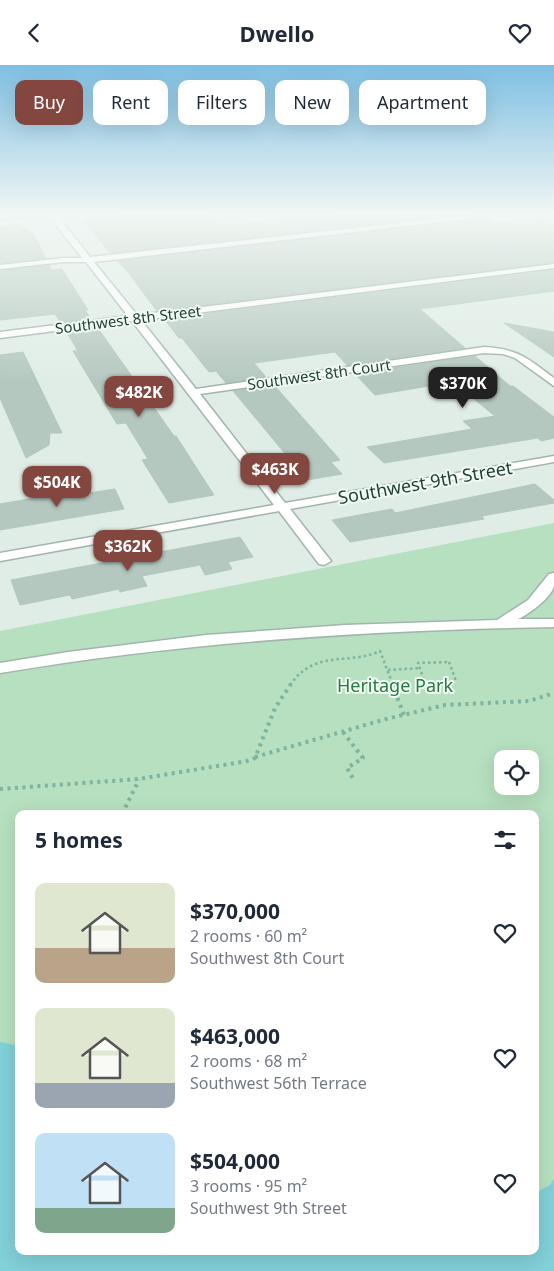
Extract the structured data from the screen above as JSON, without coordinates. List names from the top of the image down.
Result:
{
  "streets": {
    "street": ["Southwest 8th Street", "Southwest 8th Court", "Southwest 9th Street"]
  },
  "parks": ["Heritage Park"],
  "page": {
    "header": "Dwello",
    "chip": [
      "Buy",
      "Rent",
      "Filters",
      "New",
      "Apartment"
    ],
    "price": [
      "$370K",
      "$482K",
      "$463K",
      "$504K",
      "$362K"
    ],
    "heading": "5 homes",
    "list": [
      {
        "name": "$370,000",
        "note": "2 rooms · 60 m² · Southwest 8th Court"
      },
      {
        "name": "$463,000",
        "note": "2 rooms · 68 m² · Southwest 56th Terrace"
      },
      {
        "name": "$504,000",
        "note": "3 rooms · 95 m² · Southwest 9th Street"
      }
    ]
  }
}
